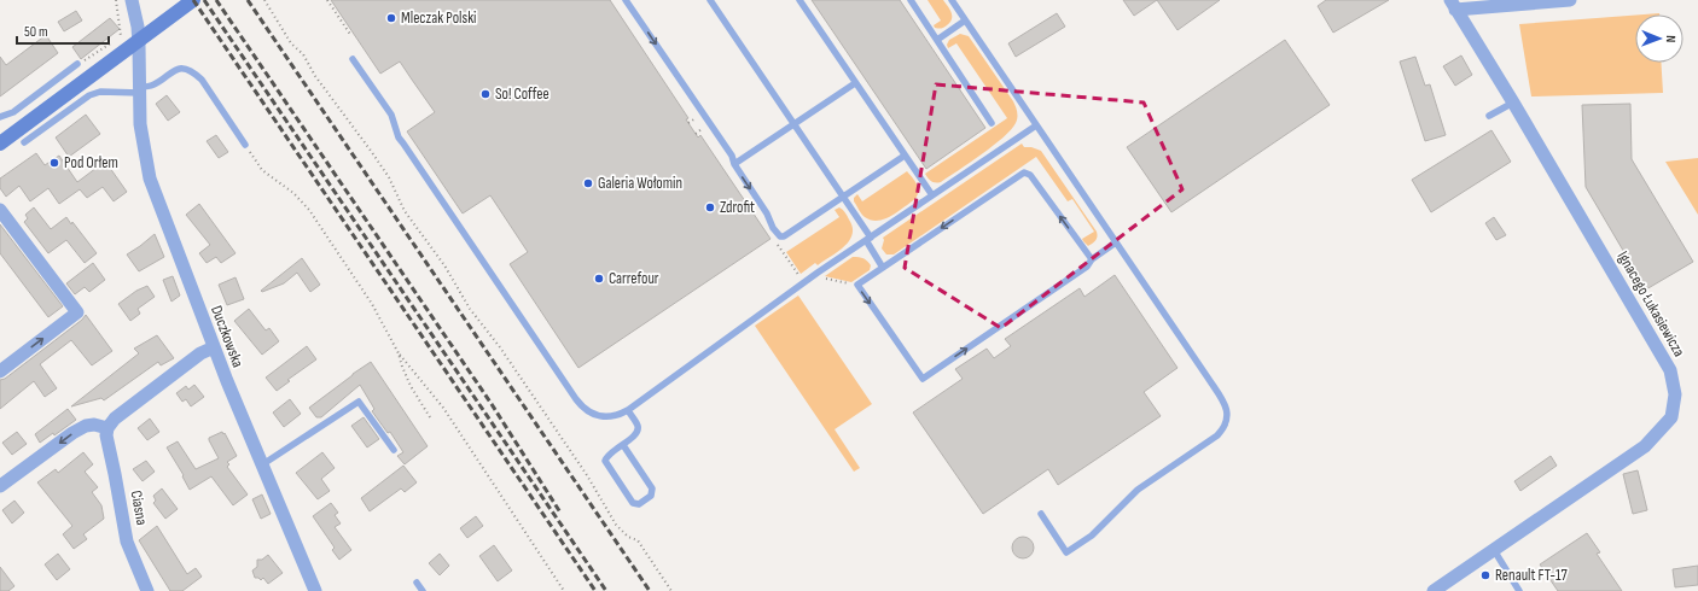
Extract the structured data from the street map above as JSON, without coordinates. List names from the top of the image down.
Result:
{
  "streets": {
    "street": ["Ignacego Łukasiewicza", "Duczkowska", "Ciasna"]
  },
  "places": [
    "Mleczak Polski",
    "So! Coffee",
    "Pod Orłem",
    "Galeria Wołomin",
    "Zdrofit",
    "Carrefour",
    "Renault FT-17"
  ],
  "scale_bar": "50 m",
  "north": "right"
}
